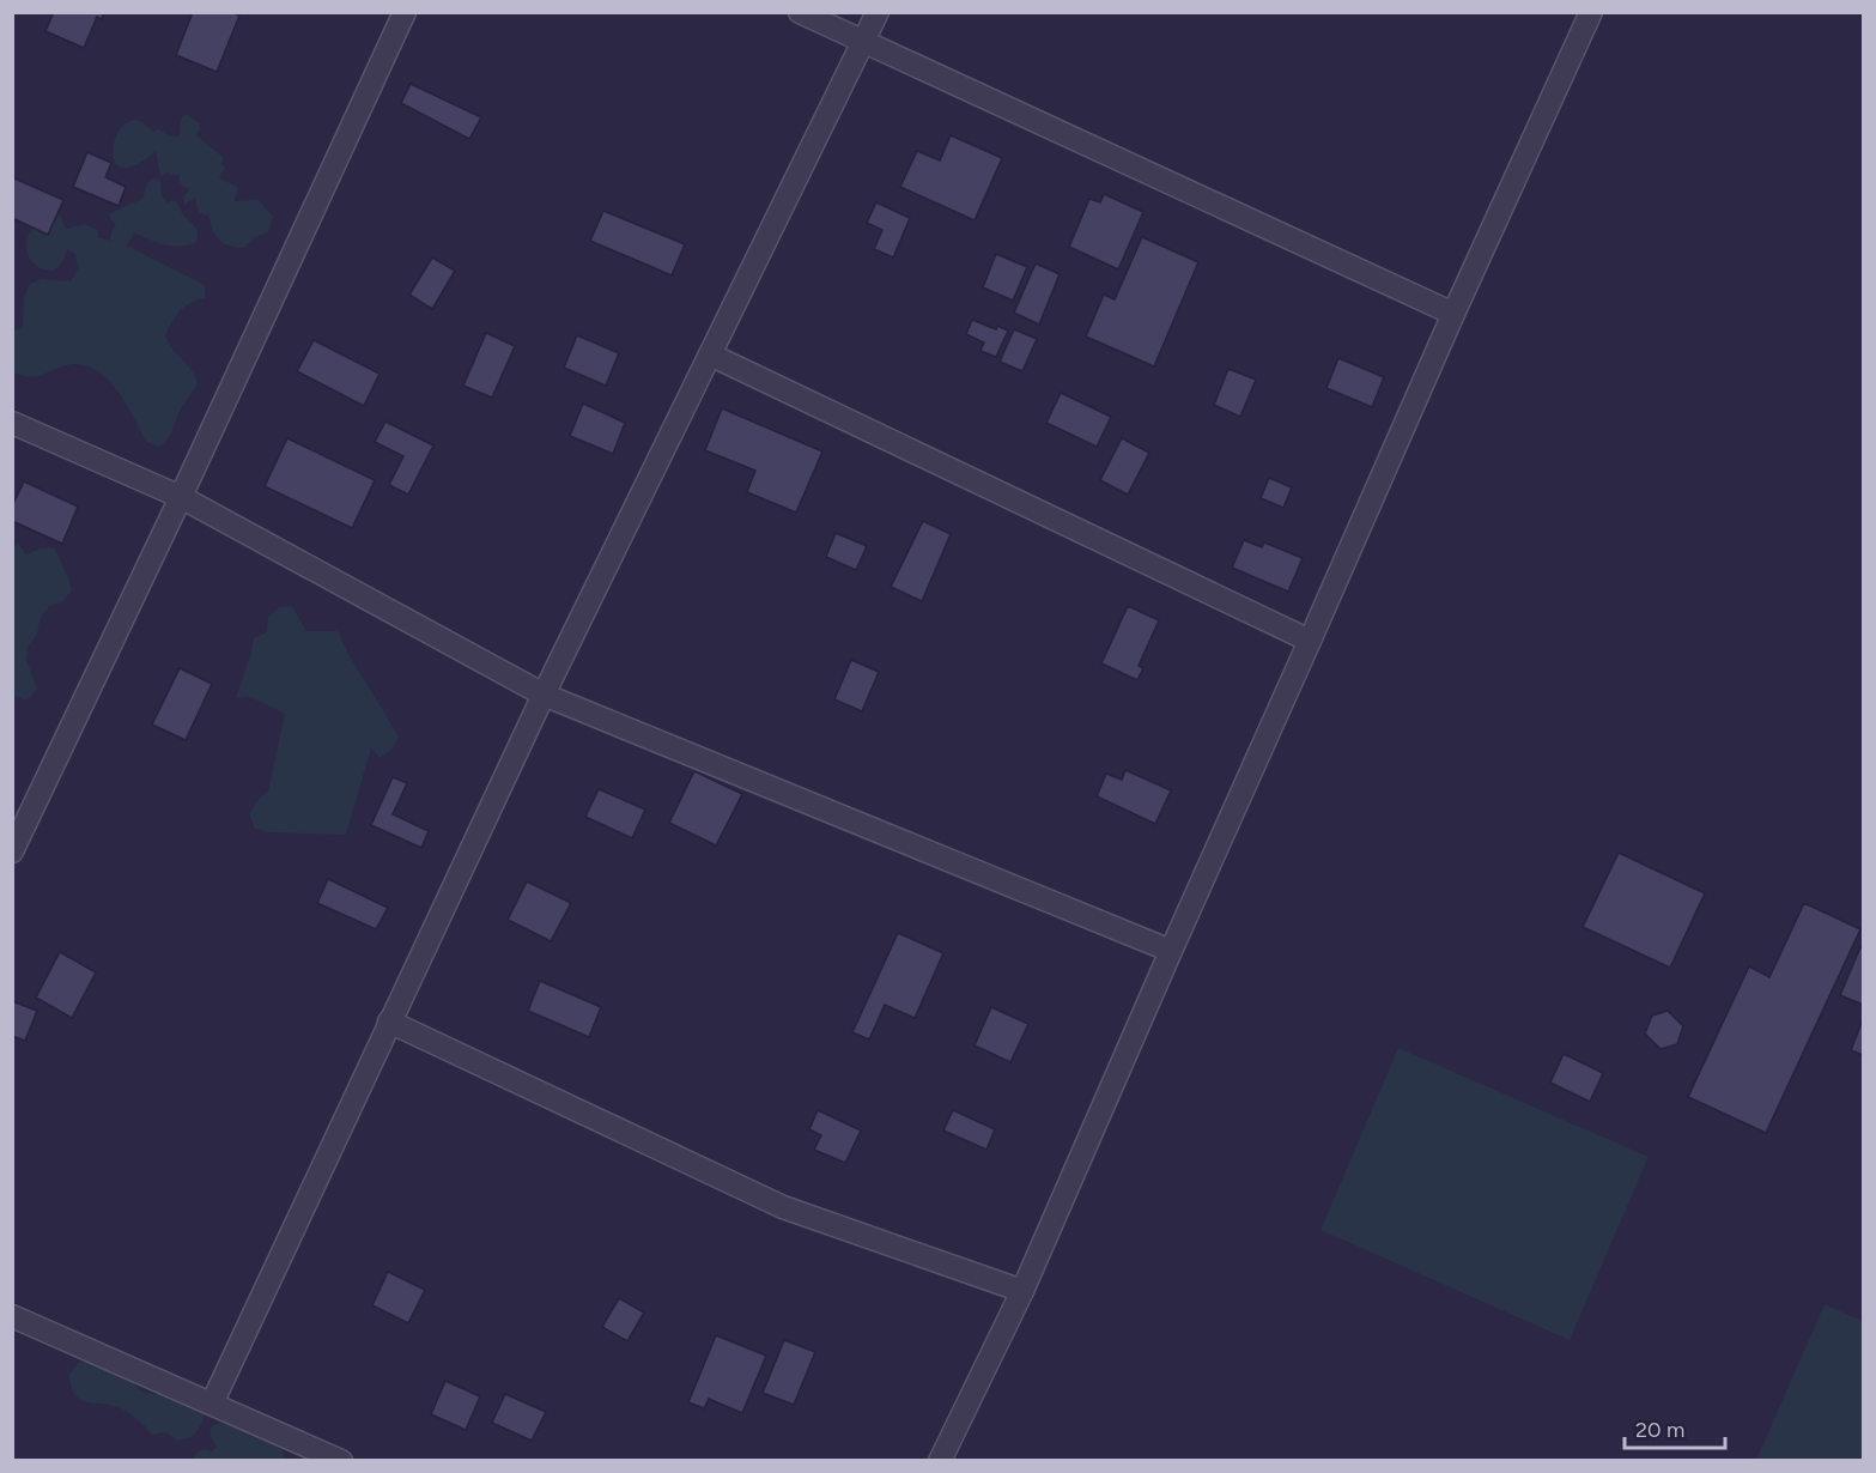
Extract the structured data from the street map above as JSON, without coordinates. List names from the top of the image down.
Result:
{
  "scale_bar": "20 m"
}
